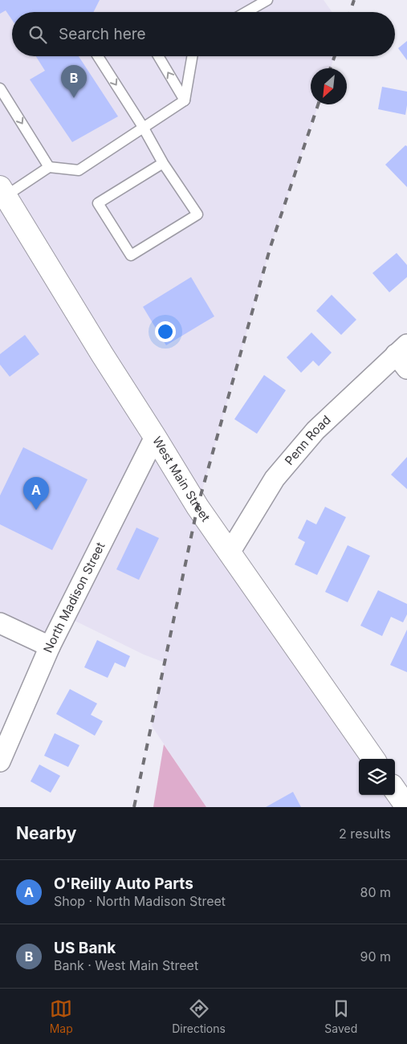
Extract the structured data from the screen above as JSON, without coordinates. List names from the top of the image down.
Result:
{
  "streets": {
    "main road": ["West Main Street"],
    "street": ["Penn Road", "North Madison Street"]
  },
  "crossings": [
    ["Penn Road", "West Main Street"],
    ["West Main Street", "North Madison Street"]
  ],
  "north": "bottom left",
  "page": {
    "search": "Search here",
    "pins": ["B", "A"],
    "heading": ["Nearby", "2 results"],
    "list": [
      {
        "mark": "A",
        "name": "O'Reilly Auto Parts",
        "note": "Shop · North Madison Street",
        "value": "80 m"
      },
      {
        "mark": "B",
        "name": "US Bank",
        "note": "Bank · West Main Street",
        "value": "90 m"
      }
    ],
    "nav": ["Map", "Directions", "Saved"]
  }
}
